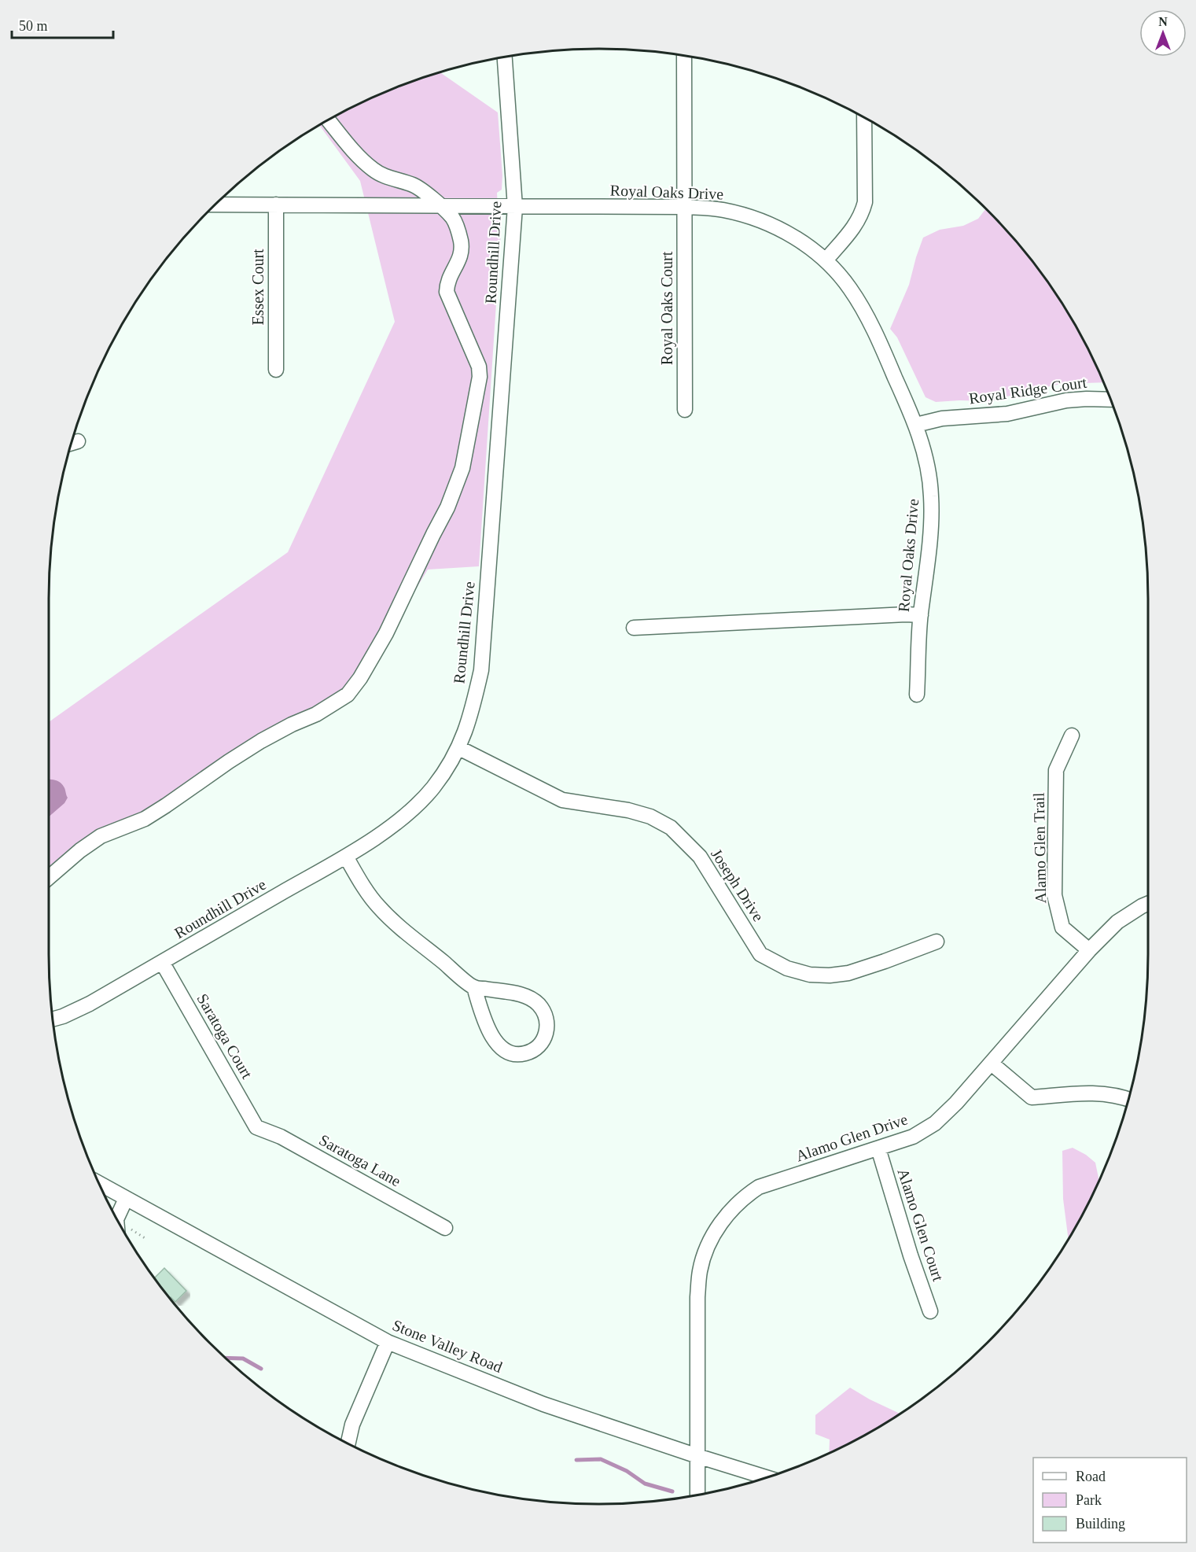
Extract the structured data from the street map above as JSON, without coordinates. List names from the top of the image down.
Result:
{
  "streets": {
    "street": [
      "Royal Oaks Drive",
      "Roundhill Drive",
      "Essex Court",
      "Royal Oaks Court",
      "Royal Ridge Court",
      "Alamo Glen Trail",
      "Joseph Drive",
      "Saratoga Court",
      "Alamo Glen Drive",
      "Saratoga Lane",
      "Alamo Glen Court",
      "Stone Valley Road"
    ]
  },
  "crossings": [
    ["Royal Oaks Drive", "Roundhill Drive"],
    ["Royal Oaks Drive", "Essex Court"],
    ["Royal Oaks Drive", "Royal Oaks Court"],
    ["Royal Oaks Drive", "Royal Ridge Court"],
    ["Roundhill Drive", "Joseph Drive"],
    ["Roundhill Drive", "Saratoga Court"],
    ["Alamo Glen Trail", "Alamo Glen Drive"],
    ["Saratoga Court", "Saratoga Lane"],
    ["Alamo Glen Drive", "Alamo Glen Court"],
    ["Alamo Glen Drive", "Stone Valley Road"]
  ],
  "legend": ["Road", "Park", "Building"],
  "scale_bar": "50 m",
  "north": "top"
}
